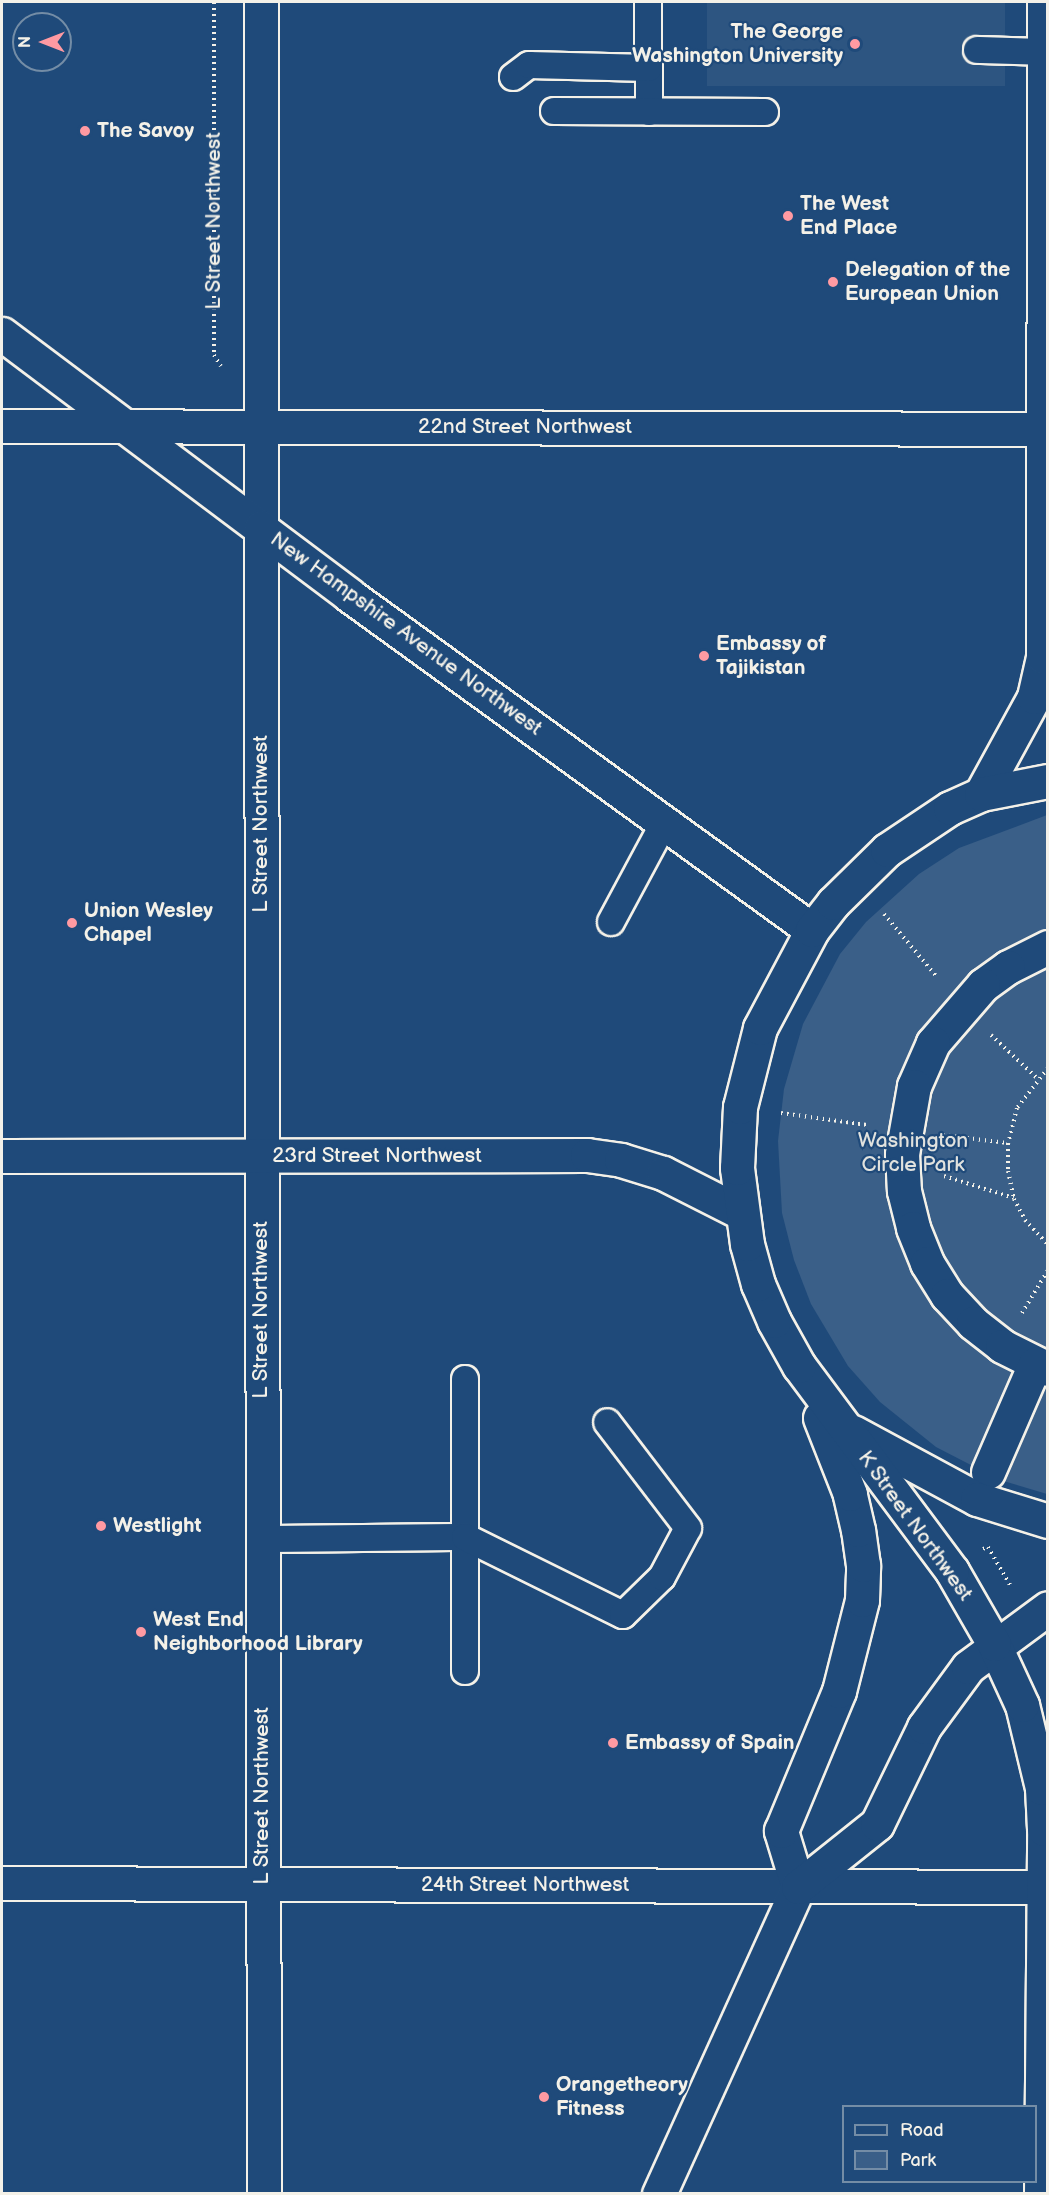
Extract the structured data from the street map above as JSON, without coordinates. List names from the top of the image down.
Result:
{
  "streets": {
    "main road": [
      "L Street Northwest",
      "22nd Street Northwest",
      "New Hampshire Avenue Northwest",
      "23rd Street Northwest",
      "K Street Northwest",
      "24th Street Northwest"
    ]
  },
  "crossings": [
    ["L Street Northwest", "22nd Street Northwest"],
    ["L Street Northwest", "New Hampshire Avenue Northwest"],
    ["L Street Northwest", "23rd Street Northwest"],
    ["L Street Northwest", "24th Street Northwest"],
    ["22nd Street Northwest", "New Hampshire Avenue Northwest"],
    ["K Street Northwest", "24th Street Northwest"]
  ],
  "parks": ["Washington Circle Park"],
  "places": [
    "The George Washington University",
    "The Savoy",
    "The West End Place",
    "Delegation of the European Union",
    "Embassy of Tajikistan",
    "Union Wesley Chapel",
    "Westlight",
    "West End Neighborhood Library",
    "Embassy of Spain",
    "Orangetheory Fitness"
  ],
  "legend": ["Road", "Park"],
  "north": "left"
}
